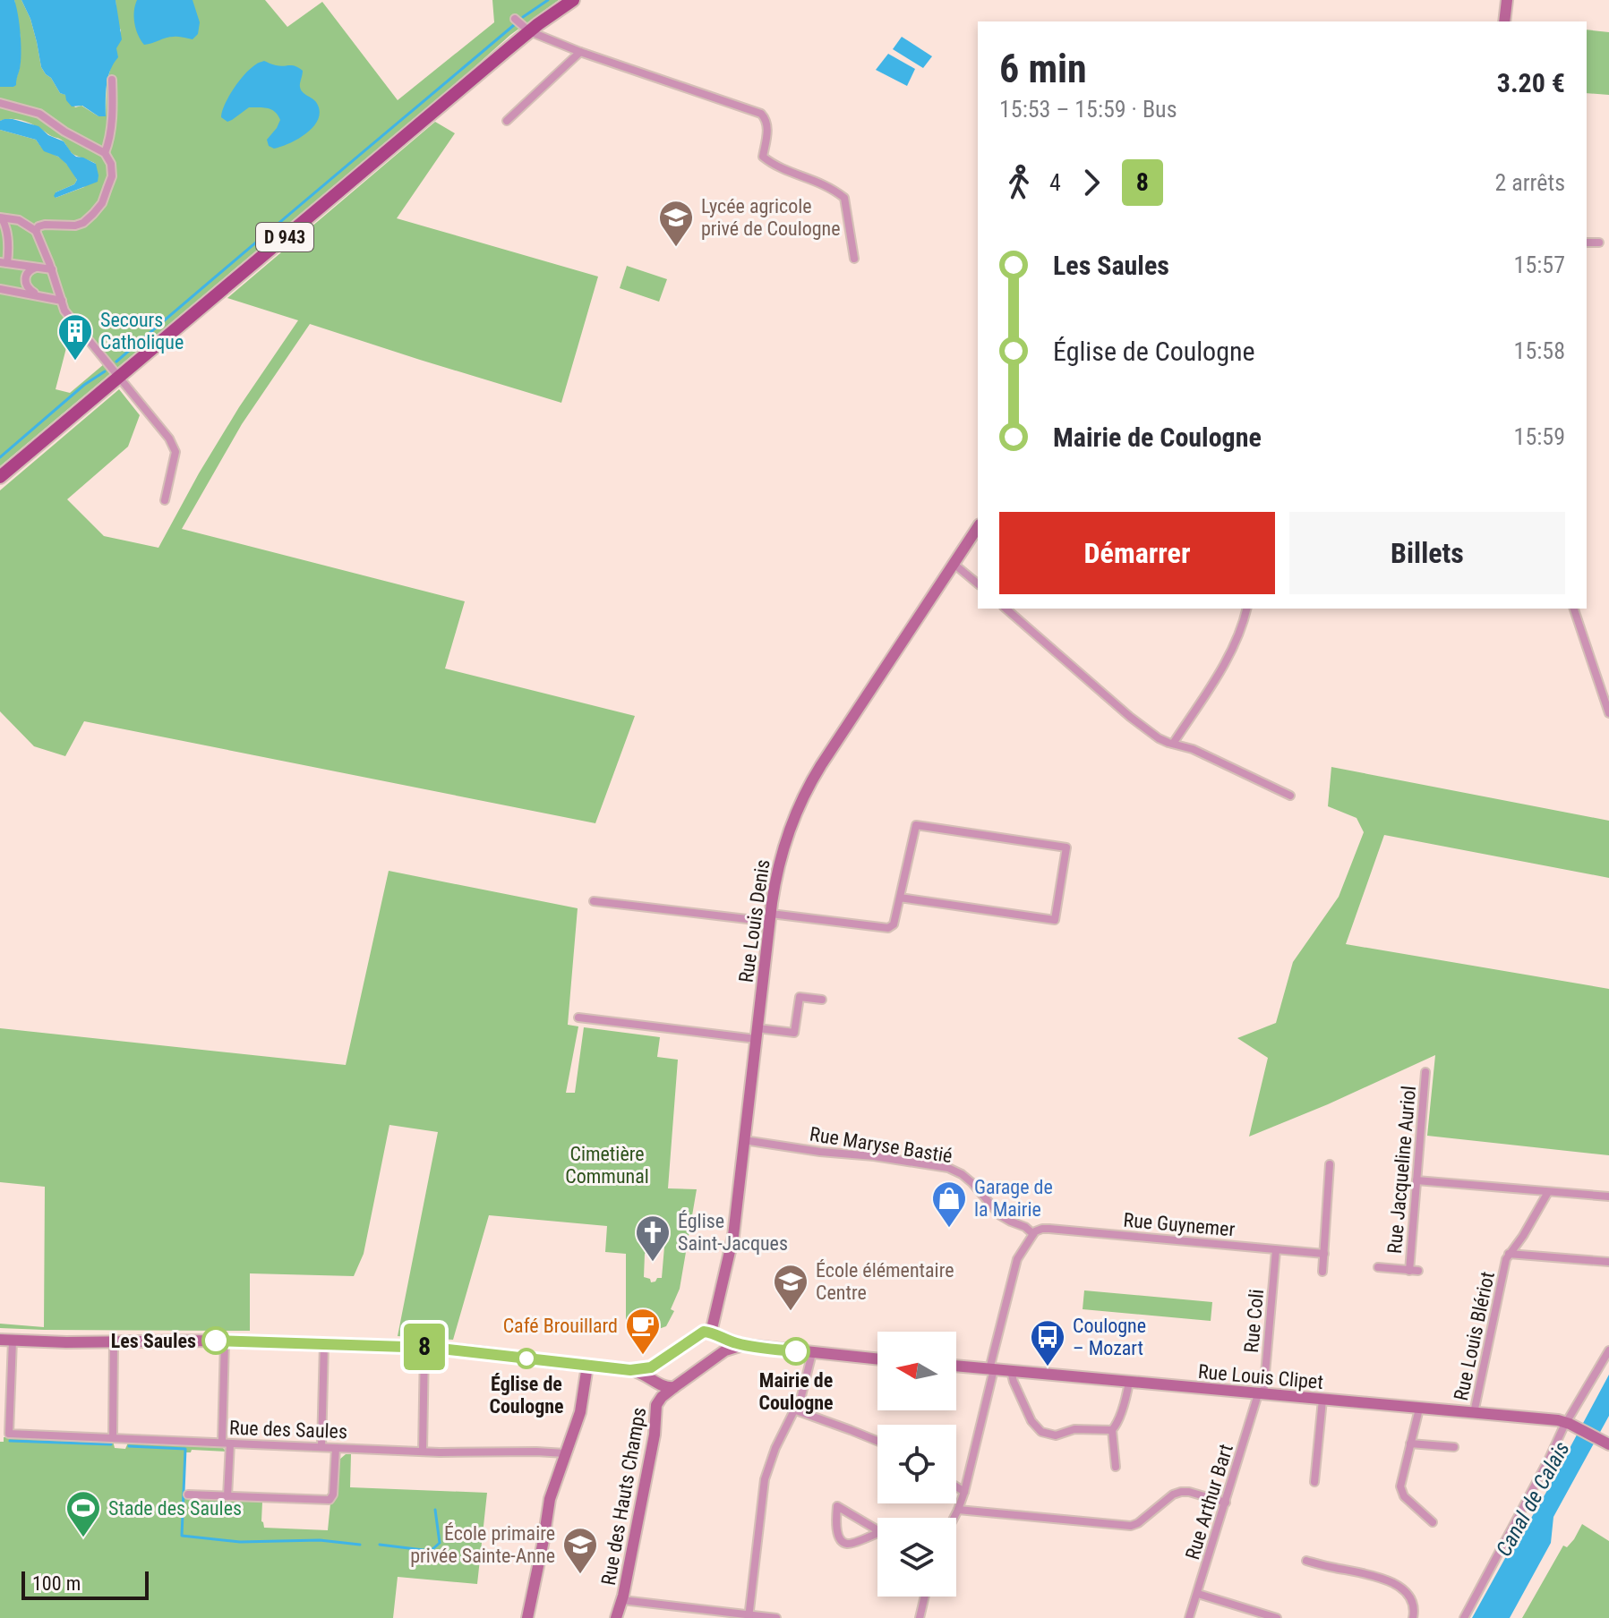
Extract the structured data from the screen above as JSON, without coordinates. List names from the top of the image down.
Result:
{
  "streets": {
    "main road": ["D 943"],
    "street": [
      "Rue Louis Denis",
      "Rue Maryse Bastié",
      "Rue Jacqueline Auriol",
      "Rue Guynemer",
      "Rue Coli",
      "Rue Louis Blériot",
      "Rue Louis Clipet",
      "Rue des Saules",
      "Rue des Hauts Champs",
      "Rue Arthur Bart"
    ]
  },
  "crossings": [
    ["Rue Louis Denis", "Rue Maryse Bastié"],
    ["Rue Maryse Bastié", "Rue Guynemer"],
    ["Rue Guynemer", "Rue Coli"],
    ["Rue Coli", "Rue Louis Clipet"],
    ["Rue Coli", "Rue Arthur Bart"],
    ["Rue Louis Blériot", "Rue Louis Clipet"],
    ["Rue Louis Clipet", "Rue Arthur Bart"]
  ],
  "water": ["Canal de Calais"],
  "parks": ["Cimetière Communal"],
  "places": {
    "school or university": ["Lycée agricole privé de Coulogne", "École élémentaire Centre", "École primaire privée Sainte-Anne"],
    "building": ["Secours Catholique"],
    "shop": ["Garage de la Mairie"],
    "church": ["Église Saint-Jacques"],
    "other": ["Les Saules", "Mairie de Coulogne", "Église de Coulogne"],
    "cafe": ["Café Brouillard"],
    "bus stop": ["Coulogne – Mozart"],
    "sports": ["Stade des Saules"]
  },
  "lines": ["bus line 8"],
  "scale_bar": "100 m",
  "north": "left",
  "page": {
    "on_map": "8",
    "heading": ["6 min", "15:53 – 15:59 · Bus", "3.20 €"],
    "legs": ["4", "8", "2 arrêts"],
    "list": [
      {
        "name": "Les Saules",
        "value": "15:57"
      },
      {
        "name": "Église de Coulogne",
        "value": "15:58"
      },
      {
        "name": "Mairie de Coulogne",
        "value": "15:59"
      }
    ],
    "buttons": ["Démarrer", "Billets"],
    "scale": "100 m"
  }
}
